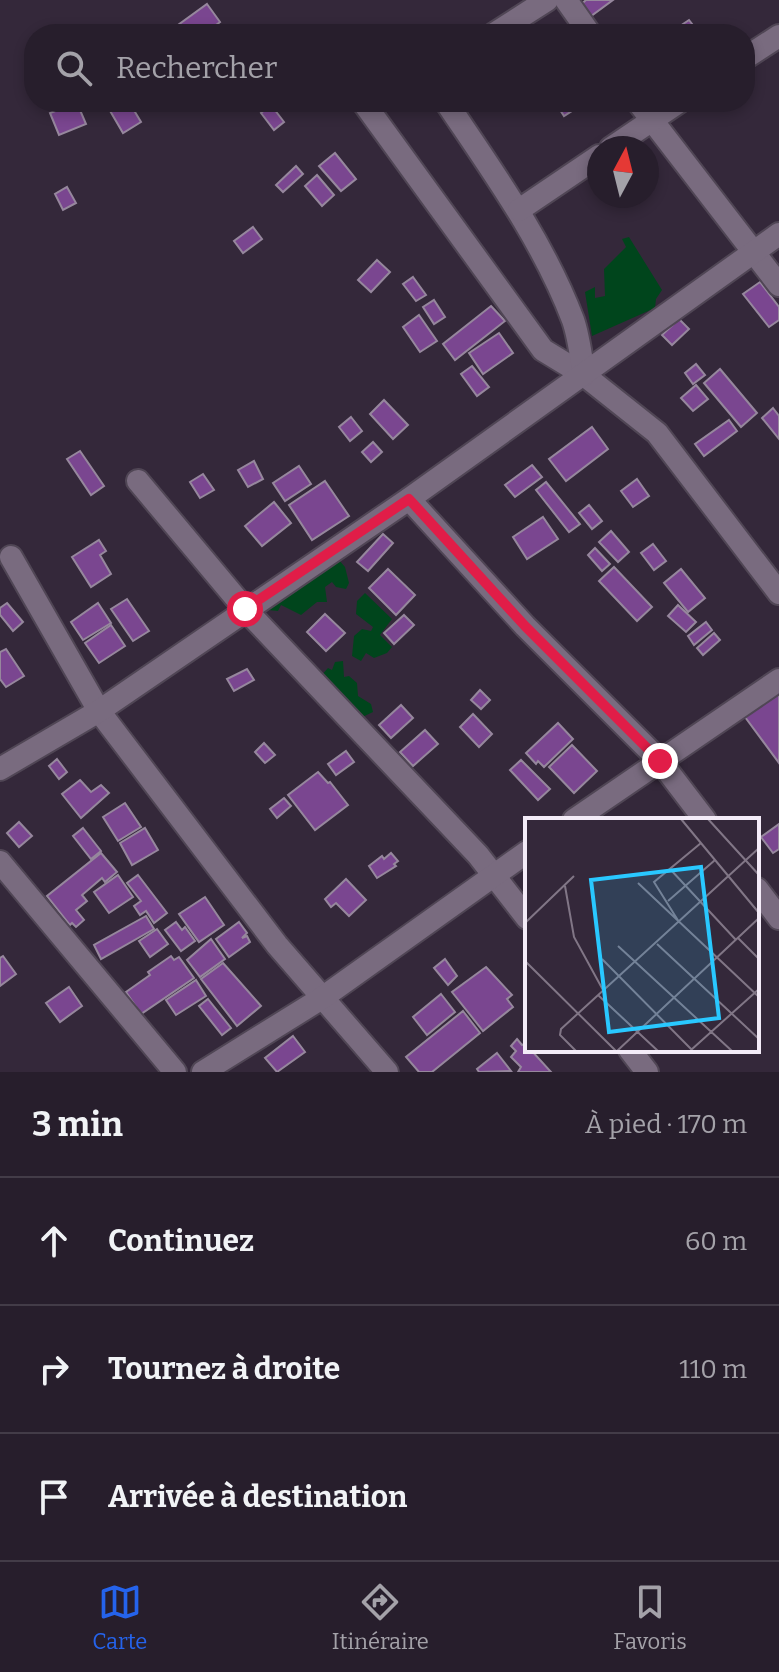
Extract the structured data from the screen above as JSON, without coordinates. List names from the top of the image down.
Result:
{
  "north": "top",
  "page": {
    "search": "Rechercher",
    "heading": ["3 min", "À pied · 170 m"],
    "list": [
      ["Continuez", "60 m"],
      ["Tournez à droite", "110 m"],
      "Arrivée à destination"
    ],
    "nav": ["Carte", "Itinéraire", "Favoris"]
  }
}
